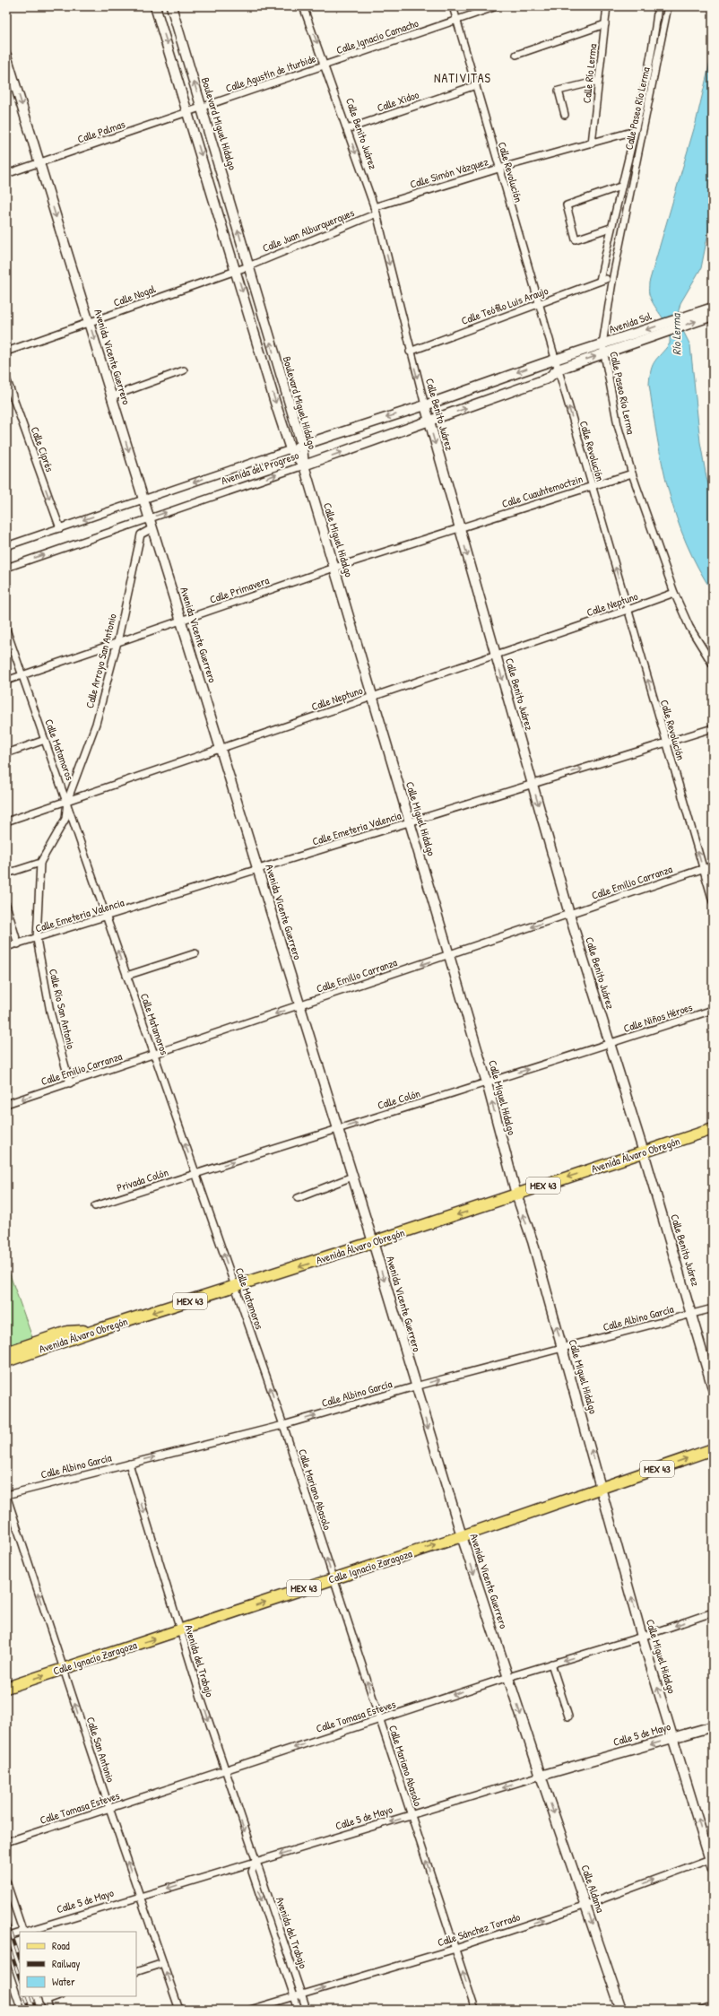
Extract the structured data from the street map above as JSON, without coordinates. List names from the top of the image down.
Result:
{
  "streets": {
    "main road": ["Avenida Álvaro Obregón", "MEX 43", "Calle Ignacio Zaragoza"],
    "street": [
      "Calle Ignacio Camacho",
      "Calle Agustín de Iturbide",
      "Calle Río Lerma",
      "Calle Xidoo",
      "Calle Paseo Río Lerma",
      "Boulevard Miguel Hidalgo",
      "Calle Palmas",
      "Calle Benito Juárez",
      "Calle Revolución",
      "Calle Simón Vázquez",
      "Calle Juan Alburquerques",
      "Calle Nogal",
      "Calle Teófilo Luis Araujo",
      "Avenida Sol",
      "Avenida Vicente Guerrero",
      "Calle Ciprés",
      "Avenida del Progreso",
      "Calle Cuauhtemoctzin",
      "Calle Miguel Hidalgo",
      "Calle Primavera",
      "Calle Neptuno",
      "Calle Arroyo San Antonio",
      "Calle Matamoros",
      "Calle Emeteria Valencia",
      "Calle Emilio Carranza",
      "Calle Río San Antonio",
      "Calle Niños Héroes",
      "Calle Colón",
      "Privada Colón",
      "Calle Albino García",
      "Calle Mariano Abasolo",
      "Avenida del Trabajo",
      "Calle Tomasa Esteves",
      "Calle 5 de Mayo",
      "Calle San Antonio",
      "Calle Aldama",
      "Calle Sánchez Torrado"
    ]
  },
  "crossings": [
    ["Calle Ignacio Camacho", "Calle Agustín de Iturbide"],
    ["Calle Ignacio Camacho", "Calle Benito Juárez"],
    ["Calle Ignacio Camacho", "Calle Revolución"],
    ["Calle Agustín de Iturbide", "Boulevard Miguel Hidalgo"],
    ["Calle Agustín de Iturbide", "Calle Palmas"],
    ["Calle Agustín de Iturbide", "Calle Benito Juárez"],
    ["Calle Río Lerma", "Calle Simón Vázquez"],
    ["Calle Xidoo", "Calle Benito Juárez"],
    ["Calle Xidoo", "Calle Revolución"],
    ["Calle Paseo Río Lerma", "Avenida Sol"],
    ["Calle Paseo Río Lerma", "Calle Cuauhtemoctzin"],
    ["Calle Paseo Río Lerma", "Calle Neptuno"],
    ["Boulevard Miguel Hidalgo", "Calle Palmas"],
    ["Boulevard Miguel Hidalgo", "Calle Juan Alburquerques"],
    ["Boulevard Miguel Hidalgo", "Calle Nogal"],
    ["Boulevard Miguel Hidalgo", "Avenida del Progreso"],
    ["Boulevard Miguel Hidalgo", "Calle Miguel Hidalgo"],
    ["Calle Palmas", "Avenida Vicente Guerrero"],
    ["Calle Benito Juárez", "Calle Simón Vázquez"],
    ["Calle Benito Juárez", "Calle Juan Alburquerques"],
    ["Calle Benito Juárez", "Calle Teófilo Luis Araujo"],
    ["Calle Benito Juárez", "Avenida del Progreso"],
    ["Calle Benito Juárez", "Calle Cuauhtemoctzin"],
    ["Calle Benito Juárez", "Calle Primavera"],
    ["Calle Benito Juárez", "Calle Neptuno"],
    ["Calle Benito Juárez", "Calle Emeteria Valencia"],
    ["Calle Benito Juárez", "Calle Emilio Carranza"],
    ["Calle Benito Juárez", "Calle Niños Héroes"],
    ["Calle Benito Juárez", "Calle Colón"],
    ["Calle Benito Juárez", "Avenida Álvaro Obregón"],
    ["Calle Benito Juárez", "Calle Albino García"],
    ["Calle Revolución", "Calle Simón Vázquez"],
    ["Calle Revolución", "Calle Teófilo Luis Araujo"],
    ["Calle Revolución", "Avenida Sol"],
    ["Calle Revolución", "Avenida del Progreso"],
    ["Calle Revolución", "Calle Cuauhtemoctzin"],
    ["Calle Revolución", "Calle Neptuno"],
    ["Calle Revolución", "Calle Emeteria Valencia"],
    ["Calle Revolución", "Calle Emilio Carranza"],
    ["Calle Juan Alburquerques", "Calle Nogal"],
    ["Calle Nogal", "Avenida Vicente Guerrero"],
    ["Avenida Sol", "Avenida del Progreso"],
    ["Avenida Vicente Guerrero", "Avenida del Progreso"],
    ["Avenida Vicente Guerrero", "Calle Primavera"],
    ["Avenida Vicente Guerrero", "Calle Neptuno"],
    ["Avenida Vicente Guerrero", "Calle Arroyo San Antonio"],
    ["Avenida Vicente Guerrero", "Calle Emeteria Valencia"],
    ["Avenida Vicente Guerrero", "Calle Emilio Carranza"],
    ["Avenida Vicente Guerrero", "Calle Colón"],
    ["Avenida Vicente Guerrero", "Avenida Álvaro Obregón"],
    ["Avenida Vicente Guerrero", "Calle Albino García"],
    ["Avenida Vicente Guerrero", "Calle Ignacio Zaragoza"],
    ["Avenida Vicente Guerrero", "Calle Tomasa Esteves"],
    ["Avenida Vicente Guerrero", "Calle 5 de Mayo"],
    ["Avenida Vicente Guerrero", "Calle Aldama"],
    ["Calle Ciprés", "Avenida del Progreso"],
    ["Avenida del Progreso", "Calle Miguel Hidalgo"],
    ["Calle Cuauhtemoctzin", "Calle Primavera"],
    ["Calle Miguel Hidalgo", "Calle Primavera"],
    ["Calle Miguel Hidalgo", "Calle Neptuno"],
    ["Calle Miguel Hidalgo", "Calle Emeteria Valencia"],
    ["Calle Miguel Hidalgo", "Calle Emilio Carranza"],
    ["Calle Miguel Hidalgo", "Calle Colón"],
    ["Calle Miguel Hidalgo", "Avenida Álvaro Obregón"],
    ["Calle Miguel Hidalgo", "Calle Albino García"],
    ["Calle Miguel Hidalgo", "Calle Ignacio Zaragoza"],
    ["Calle Miguel Hidalgo", "Calle Tomasa Esteves"],
    ["Calle Miguel Hidalgo", "Calle 5 de Mayo"],
    ["Calle Miguel Hidalgo", "Calle Sánchez Torrado"],
    ["Calle Primavera", "Calle Arroyo San Antonio"],
    ["Calle Primavera", "Calle Matamoros"],
    ["Calle Neptuno", "Calle Arroyo San Antonio"],
    ["Calle Neptuno", "Calle Matamoros"],
    ["Calle Arroyo San Antonio", "Calle Matamoros"],
    ["Calle Matamoros", "Calle Emeteria Valencia"],
    ["Calle Matamoros", "Calle Emilio Carranza"],
    ["Calle Matamoros", "Calle Colón"],
    ["Calle Matamoros", "Avenida Álvaro Obregón"],
    ["Calle Matamoros", "Privada Colón"],
    ["Calle Matamoros", "Calle Albino García"],
    ["Calle Matamoros", "Calle Mariano Abasolo"],
    ["Calle Emeteria Valencia", "Calle Río San Antonio"],
    ["Calle Emilio Carranza", "Calle Río San Antonio"],
    ["Calle Niños Héroes", "Calle Colón"],
    ["Calle Colón", "Privada Colón"],
    ["Calle Albino García", "Calle Mariano Abasolo"],
    ["Calle Albino García", "Avenida del Trabajo"],
    ["Calle Albino García", "Calle San Antonio"],
    ["Calle Mariano Abasolo", "Calle Ignacio Zaragoza"],
    ["Calle Mariano Abasolo", "Calle Tomasa Esteves"],
    ["Calle Mariano Abasolo", "Calle 5 de Mayo"],
    ["Calle Mariano Abasolo", "Calle Sánchez Torrado"],
    ["Calle Ignacio Zaragoza", "Avenida del Trabajo"],
    ["Calle Ignacio Zaragoza", "Calle San Antonio"],
    ["Avenida del Trabajo", "Calle Tomasa Esteves"],
    ["Avenida del Trabajo", "Calle 5 de Mayo"],
    ["Avenida del Trabajo", "Calle Sánchez Torrado"],
    ["Calle Tomasa Esteves", "Calle San Antonio"],
    ["Calle 5 de Mayo", "Calle San Antonio"],
    ["Calle 5 de Mayo", "Calle Aldama"],
    ["Calle Aldama", "Calle Sánchez Torrado"]
  ],
  "one_way": [
    "Calle Benito Juárez",
    "Calle Revolución",
    "Avenida Vicente Guerrero",
    "Calle Ciprés",
    "Calle Miguel Hidalgo",
    "Calle Matamoros",
    "Calle Emilio Carranza",
    "Calle Colón",
    "Avenida Álvaro Obregón",
    "Calle Albino García",
    "Calle Mariano Abasolo",
    "Calle Ignacio Zaragoza",
    "Avenida del Trabajo",
    "Calle Tomasa Esteves",
    "Calle 5 de Mayo",
    "Calle San Antonio",
    "Calle Aldama",
    "Calle Sánchez Torrado"
  ],
  "districts": ["NATIVITAS"],
  "water": ["Río Lerma"],
  "legend": ["Road", "Railway", "Water"]
}
